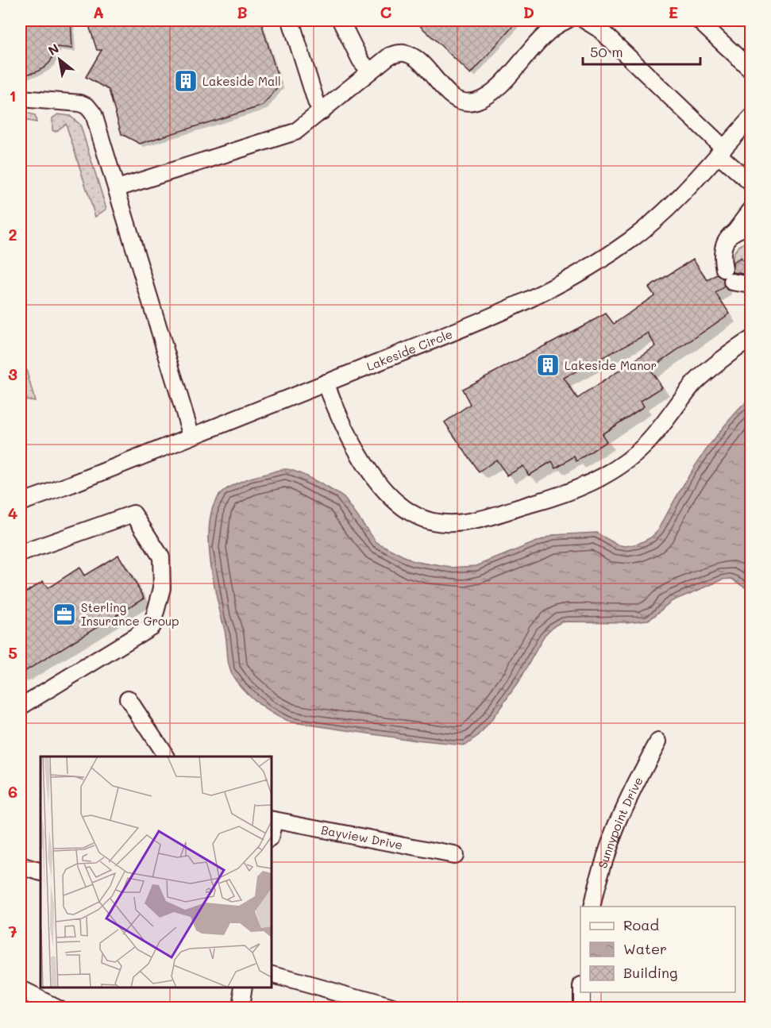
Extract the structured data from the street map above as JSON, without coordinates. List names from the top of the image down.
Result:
{
  "streets": {
    "street": ["Lakeside Circle", "Sunnypoint Drive", "Bayview Drive"]
  },
  "places": {
    "building": ["Lakeside Mall", "Lakeside Manor"],
    "office": ["Sterling Insurance Group"]
  },
  "legend": ["Road", "Water", "Building"],
  "scale_bar": "50 m",
  "north": "top left",
  "grid": {
    "columns": [
      "A",
      "B",
      "C",
      "D",
      "E"
    ],
    "rows": [
      "1",
      "2",
      "3",
      "4",
      "5",
      "6",
      "7"
    ]
  }
}
